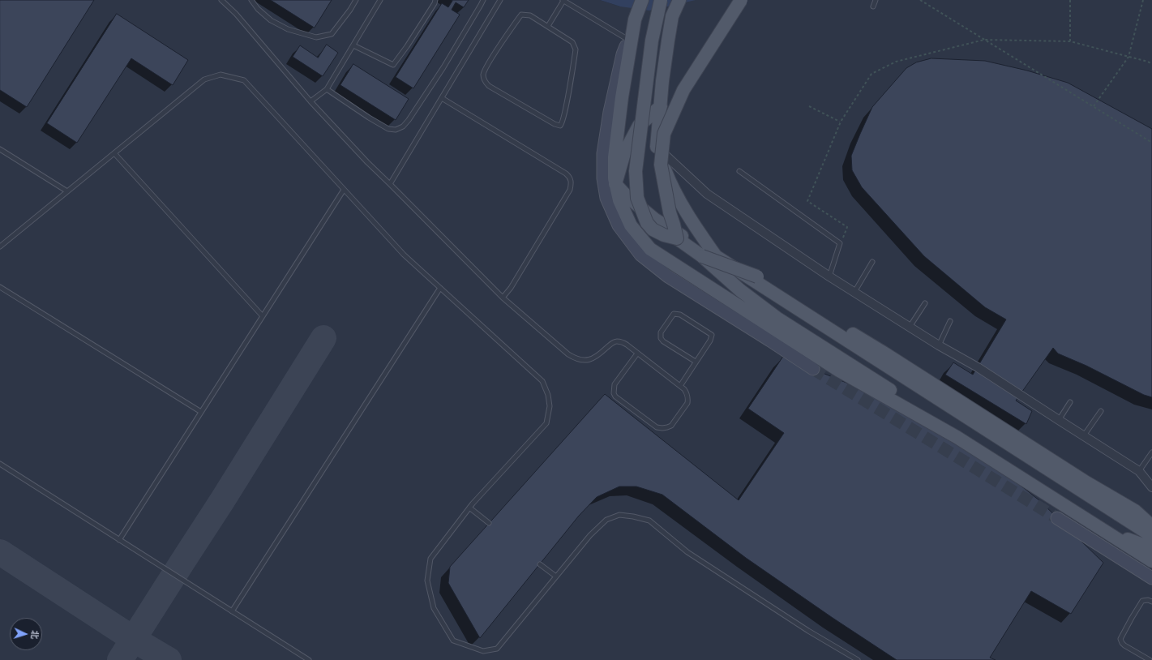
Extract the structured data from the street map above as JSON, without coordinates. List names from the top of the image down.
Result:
{
  "north": "right"
}
